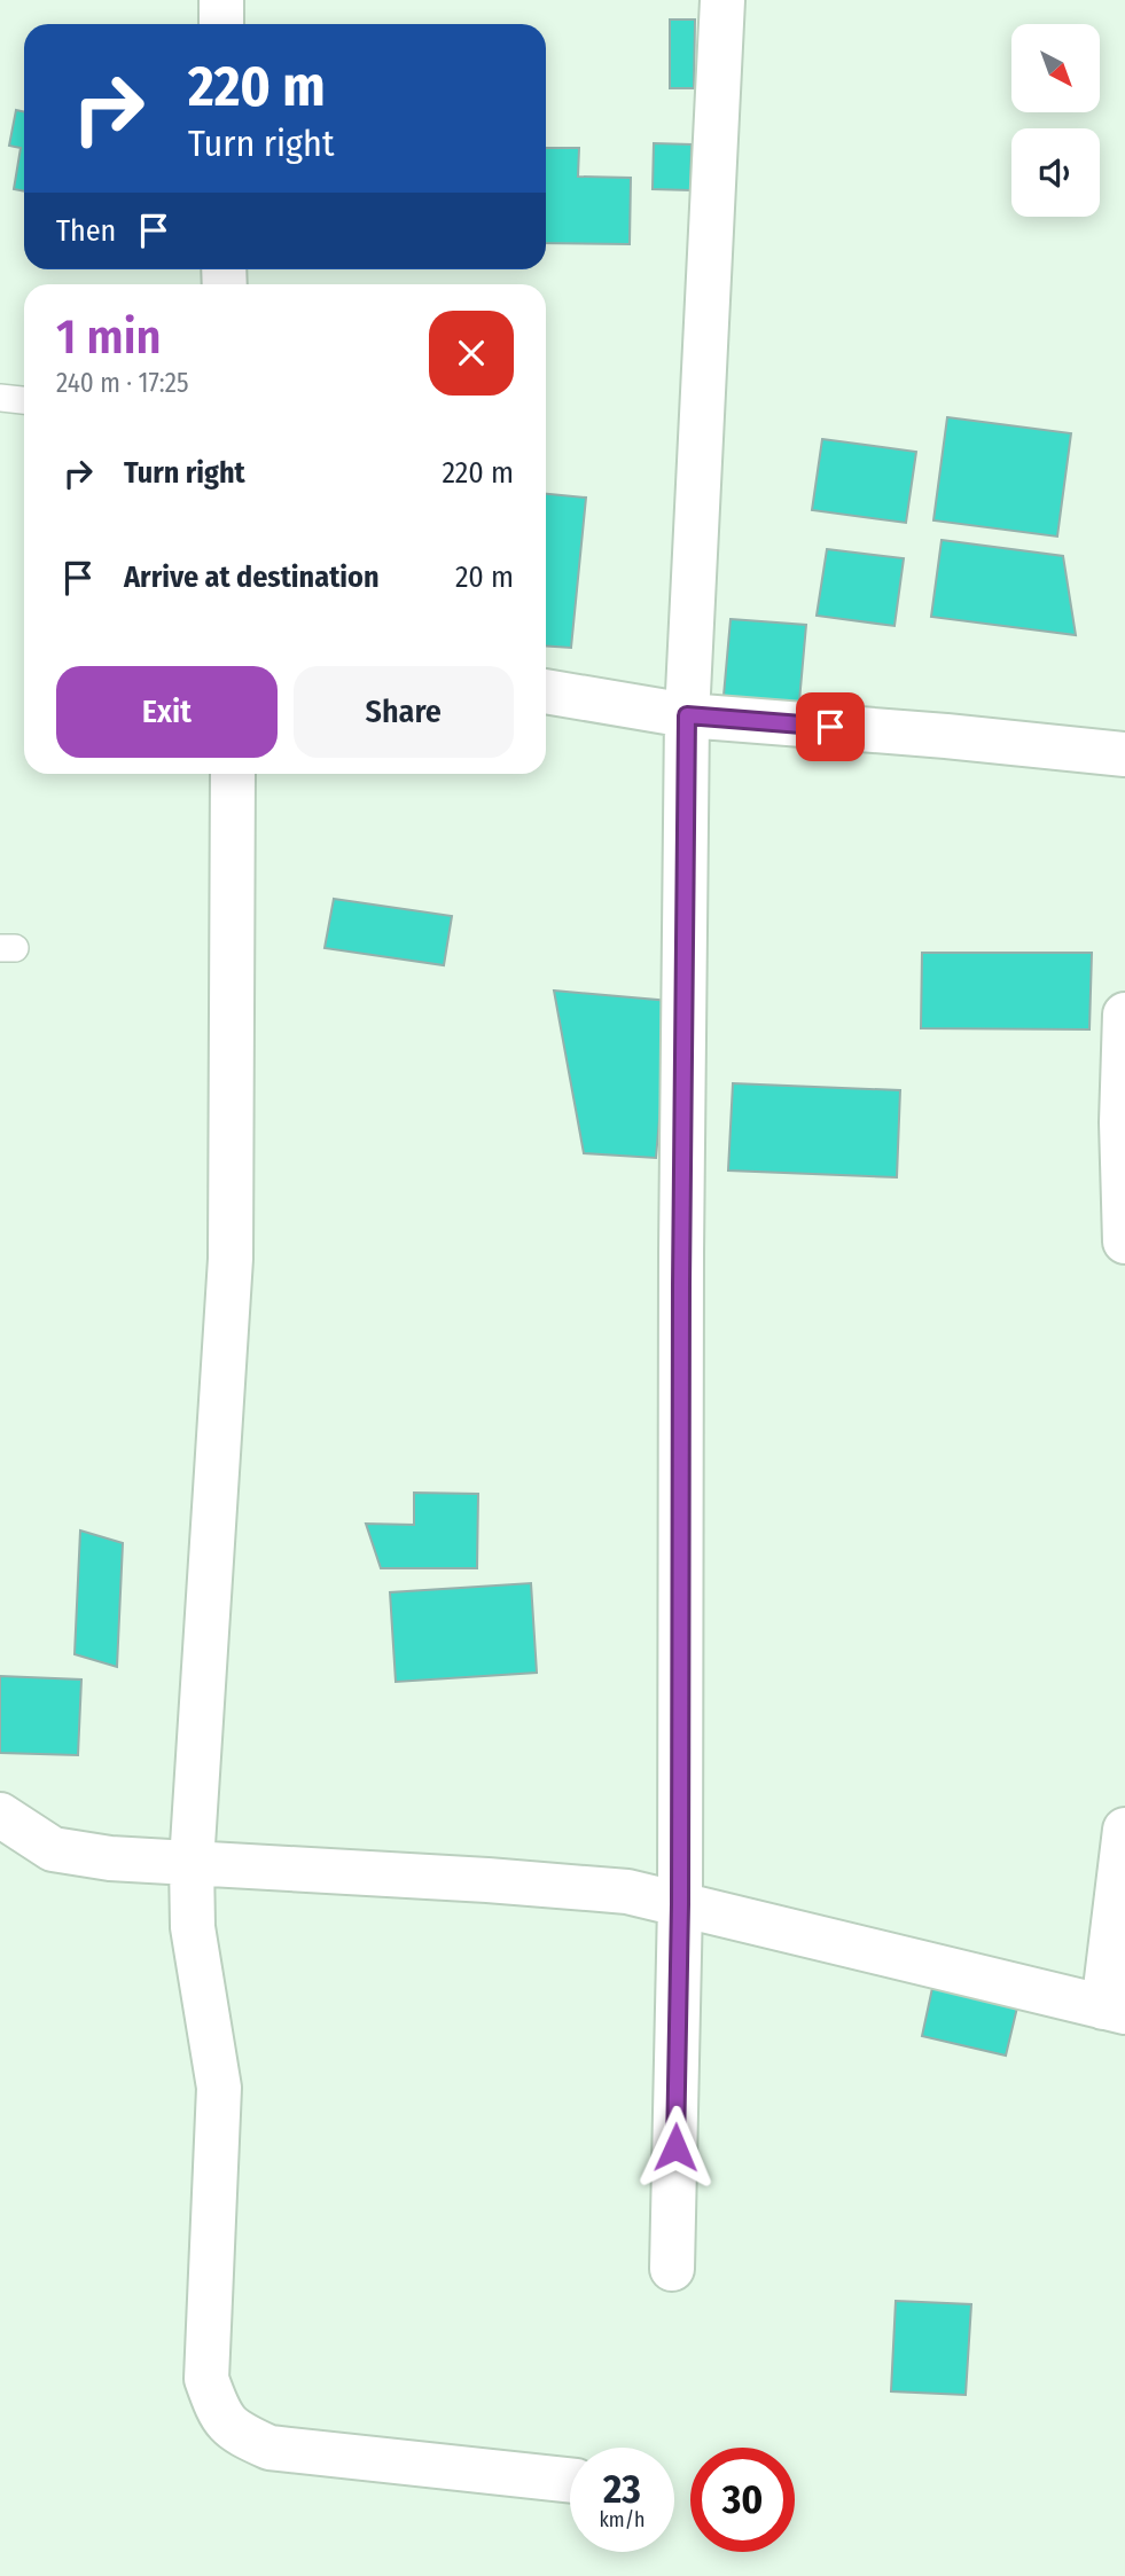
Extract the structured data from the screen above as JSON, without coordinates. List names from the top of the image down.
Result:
{
  "north": "bottom right",
  "page": {
    "turn": ["220 m", "Turn right"],
    "then": "Then",
    "heading": ["1 min", "240 m · 17:25"],
    "list": [
      {
        "name": "Turn right",
        "value": "220 m"
      },
      {
        "name": "Arrive at destination",
        "value": "20 m"
      }
    ],
    "buttons": ["Exit", "Share"],
    "speed": "23 km/h",
    "limit": "30"
  }
}
